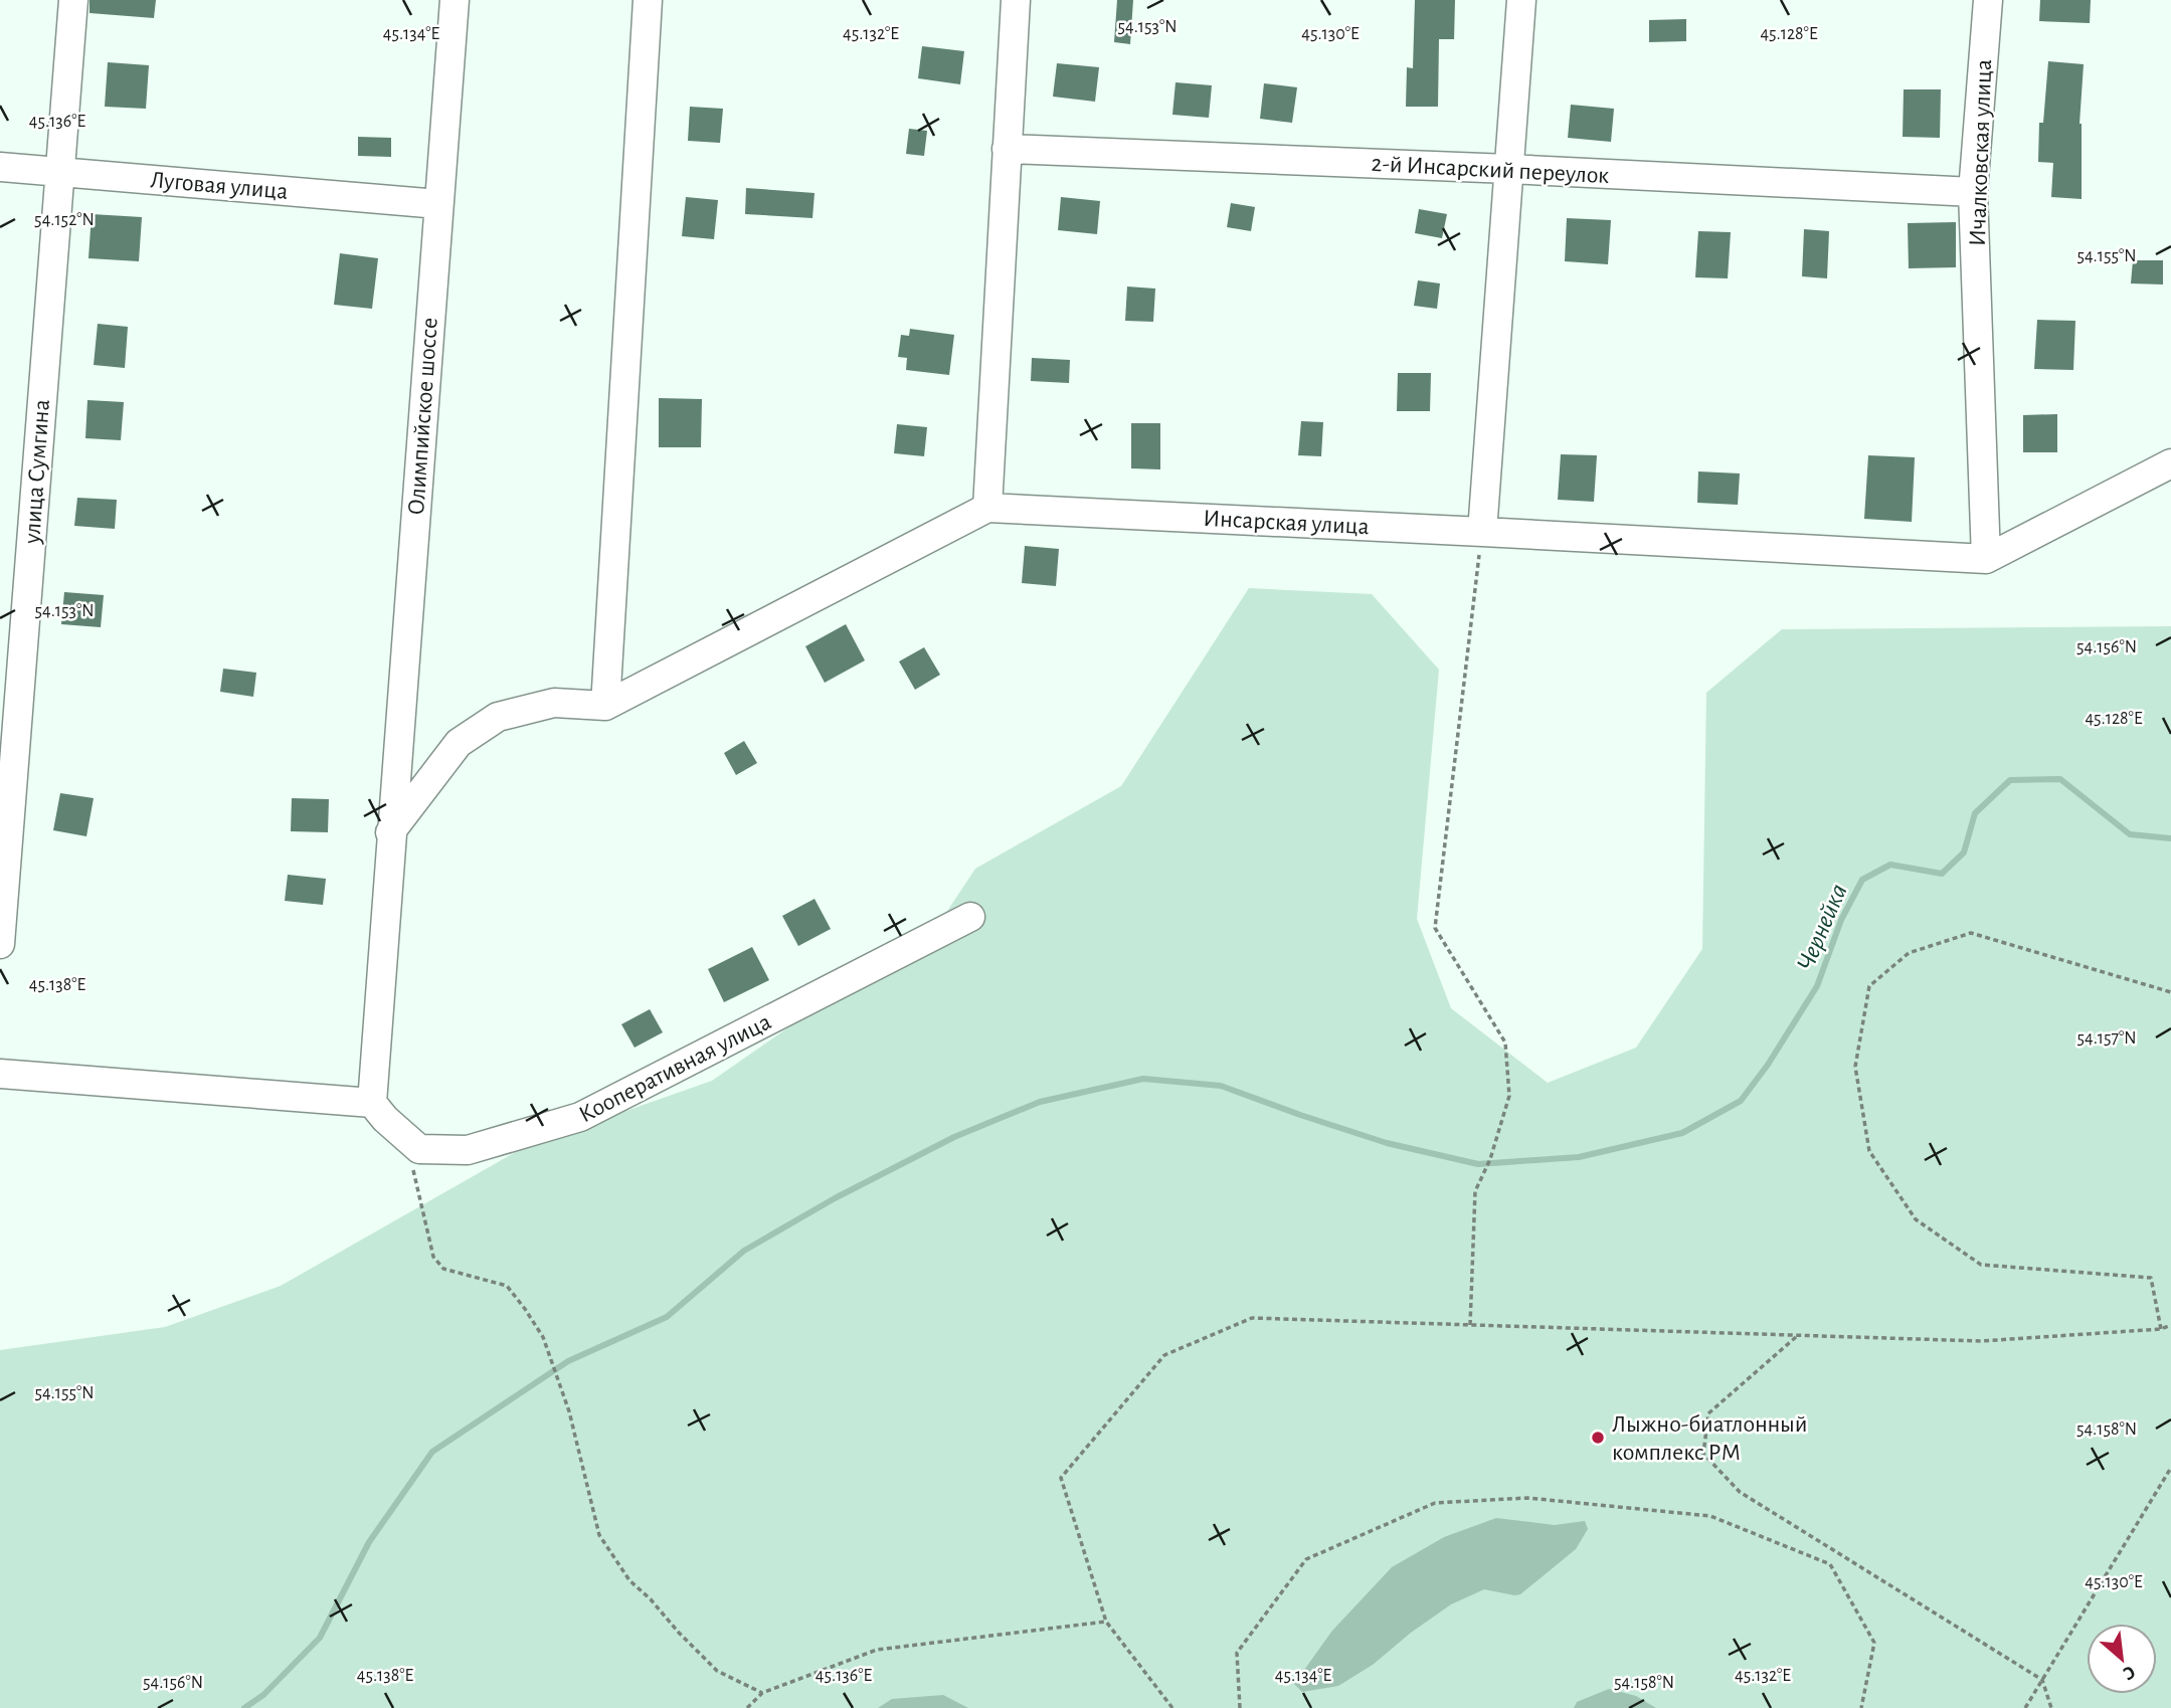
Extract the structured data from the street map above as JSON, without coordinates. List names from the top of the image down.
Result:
{
  "streets": {
    "street": [
      "Ичалковская улица",
      "2-й Инсарский переулок",
      "Луговая улица",
      "Олимпийское шоссе",
      "улица Сумгина",
      "Инсарская улица",
      "Кооперативная улица"
    ]
  },
  "crossings": [
    ["Ичалковская улица", "2-й Инсарский переулок"],
    ["Ичалковская улица", "Инсарская улица"],
    ["Луговая улица", "Олимпийское шоссе"],
    ["Луговая улица", "улица Сумгина"],
    ["Олимпийское шоссе", "Кооперативная улица"]
  ],
  "water": ["Чернейка"],
  "places": ["Лыжно-биатлонный комплекс РМ"],
  "north": "bottom right",
  "coordinates": [
    "54.153°N",
    "45.134°E",
    "45.132°E",
    "45.130°E",
    "45.128°E",
    "45.136°E",
    "54.152°N",
    "54.155°N",
    "54.156°N",
    "45.138°E",
    "54.157°N",
    "54.158°N"
  ]
}
